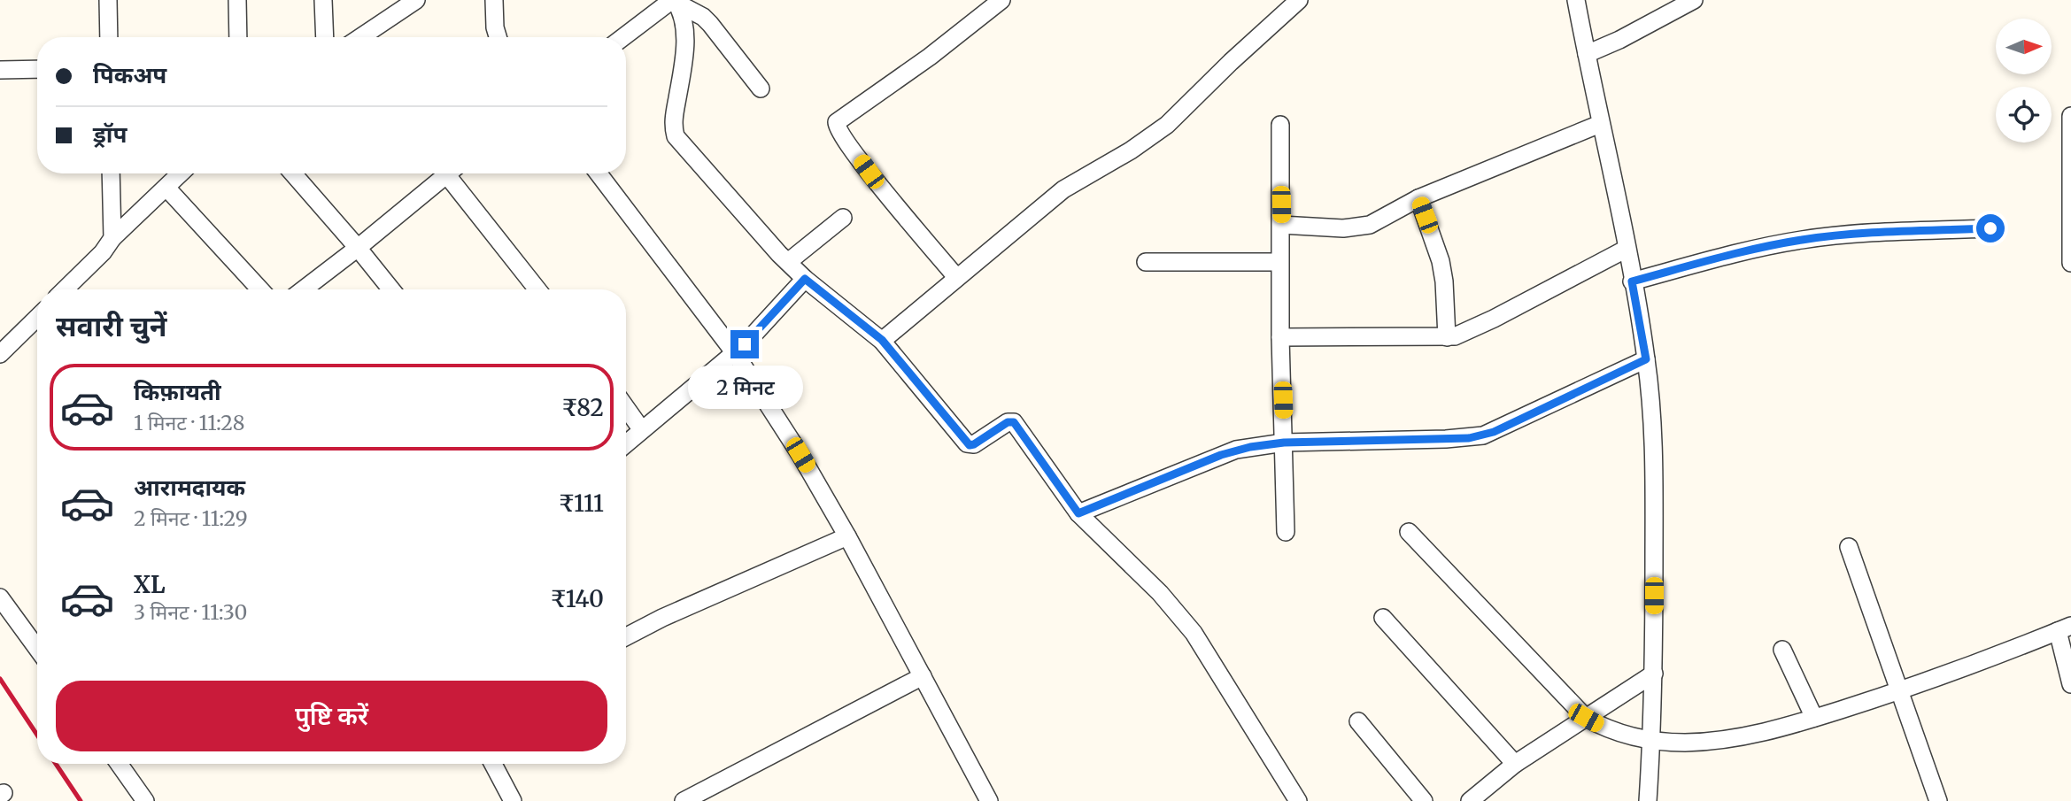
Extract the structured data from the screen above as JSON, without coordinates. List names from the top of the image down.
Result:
{
  "north": "right",
  "page": {
    "banner": ["पिकअप", "ड्रॉप"],
    "heading": "सवारी चुनें",
    "list": [
      {
        "name": "किफ़ायती",
        "note": "1 मिनट · 11:28",
        "value": "₹82"
      },
      {
        "name": "आरामदायक",
        "note": "2 मिनट · 11:29",
        "value": "₹111"
      },
      {
        "name": "XL",
        "note": "3 मिनट · 11:30",
        "value": "₹140"
      }
    ],
    "bubble": "2 मिनट",
    "buttons": "पुष्टि करें"
  }
}
